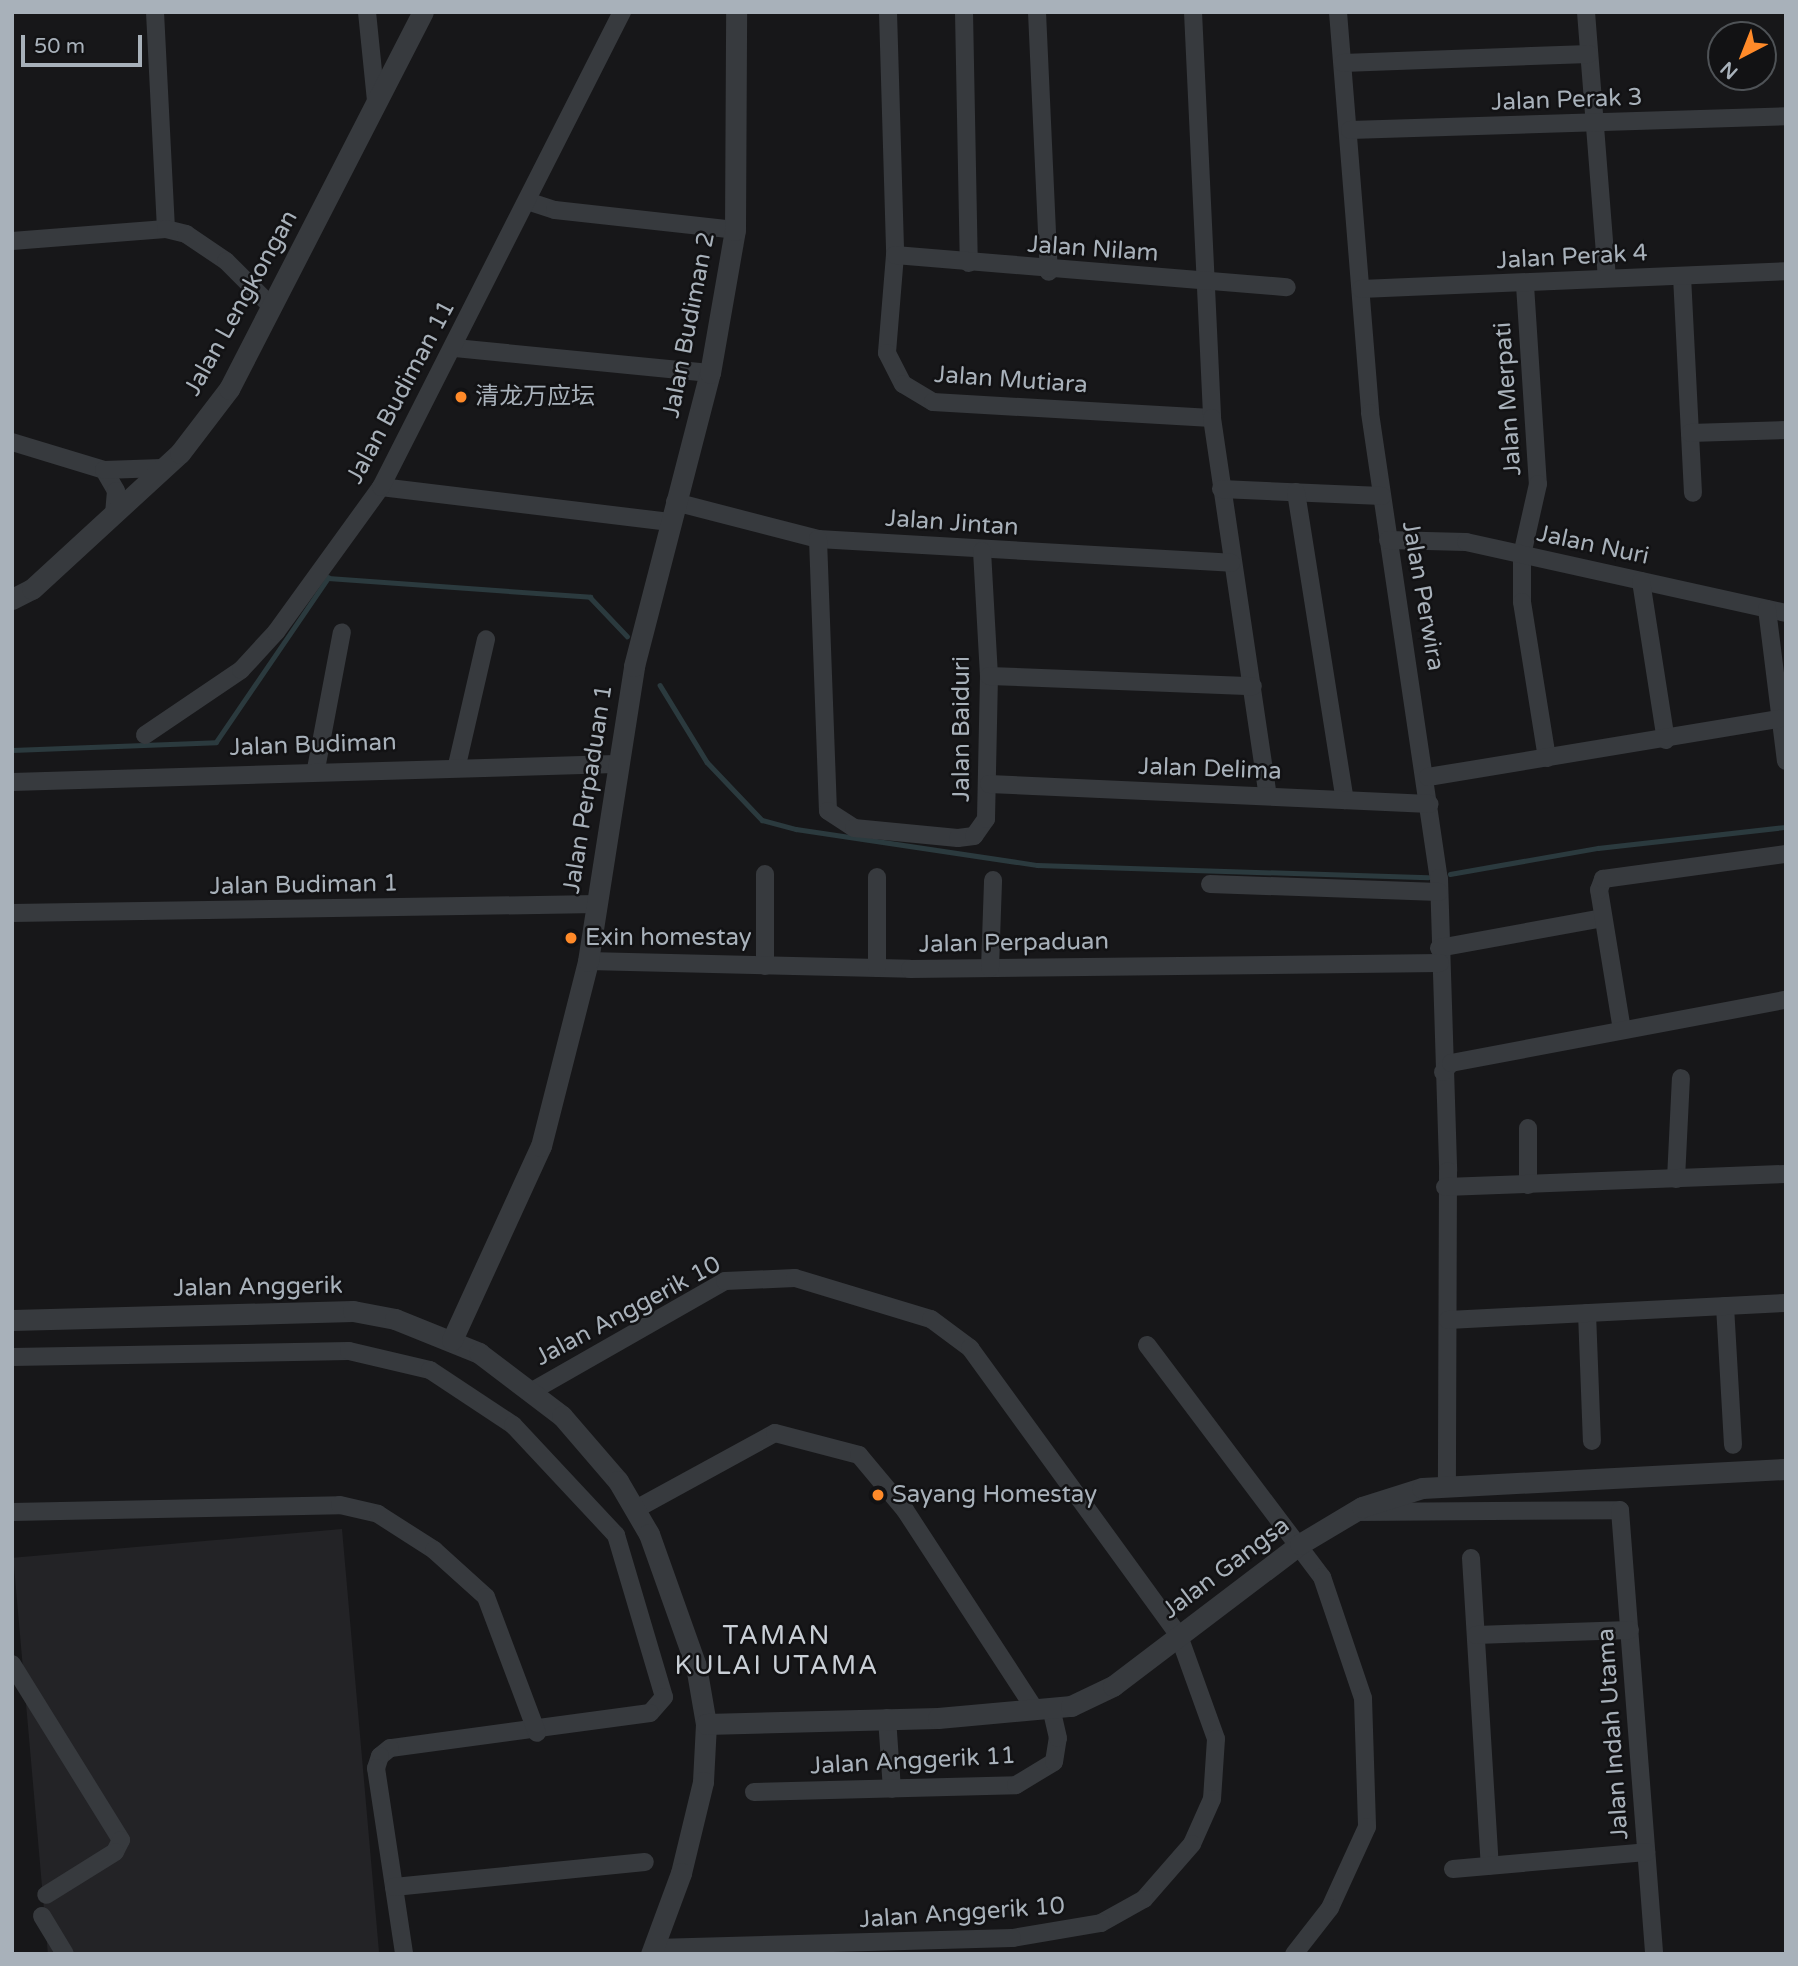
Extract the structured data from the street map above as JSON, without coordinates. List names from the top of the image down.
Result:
{
  "streets": {
    "street": [
      "Jalan Perak 3",
      "Jalan Nilam",
      "Jalan Perak 4",
      "Jalan Lengkongan",
      "Jalan Budiman 2",
      "Jalan Mutiara",
      "Jalan Budiman 11",
      "Jalan Merpati",
      "Jalan Jintan",
      "Jalan Nuri",
      "Jalan Perwira",
      "Jalan Baiduri",
      "Jalan Budiman",
      "Jalan Delima",
      "Jalan Perpaduan 1",
      "Jalan Budiman 1",
      "Jalan Perpaduan",
      "Jalan Anggerik",
      "Jalan Anggerik 10",
      "Jalan Gangsa",
      "Jalan Indah Utama",
      "Jalan Anggerik 11"
    ]
  },
  "crossings": [
    ["Jalan Perak 3", "Jalan Perwira"],
    ["Jalan Nilam", "Jalan Mutiara"],
    ["Jalan Perak 4", "Jalan Merpati"],
    ["Jalan Perak 4", "Jalan Perwira"],
    ["Jalan Budiman 2", "Jalan Jintan"],
    ["Jalan Budiman 2", "Jalan Perpaduan 1"],
    ["Jalan Budiman 11", "Jalan Jintan"],
    ["Jalan Merpati", "Jalan Nuri"],
    ["Jalan Jintan", "Jalan Baiduri"],
    ["Jalan Nuri", "Jalan Perwira"],
    ["Jalan Perwira", "Jalan Delima"],
    ["Jalan Perwira", "Jalan Perpaduan"],
    ["Jalan Perwira", "Jalan Gangsa"],
    ["Jalan Baiduri", "Jalan Delima"],
    ["Jalan Budiman", "Jalan Perpaduan 1"],
    ["Jalan Perpaduan 1", "Jalan Budiman 1"],
    ["Jalan Perpaduan 1", "Jalan Perpaduan"],
    ["Jalan Perpaduan 1", "Jalan Anggerik"],
    ["Jalan Anggerik", "Jalan Anggerik 10"],
    ["Jalan Anggerik", "Jalan Gangsa"],
    ["Jalan Anggerik", "Jalan Anggerik 11"],
    ["Jalan Anggerik 10", "Jalan Gangsa"],
    ["Jalan Gangsa", "Jalan Indah Utama"],
    ["Jalan Gangsa", "Jalan Anggerik 11"]
  ],
  "districts": ["TAMAN KULAI UTAMA"],
  "places": ["清龙万应坛", "Exin homestay", "Sayang Homestay"],
  "scale_bar": "50 m",
  "north": "bottom left"
}
